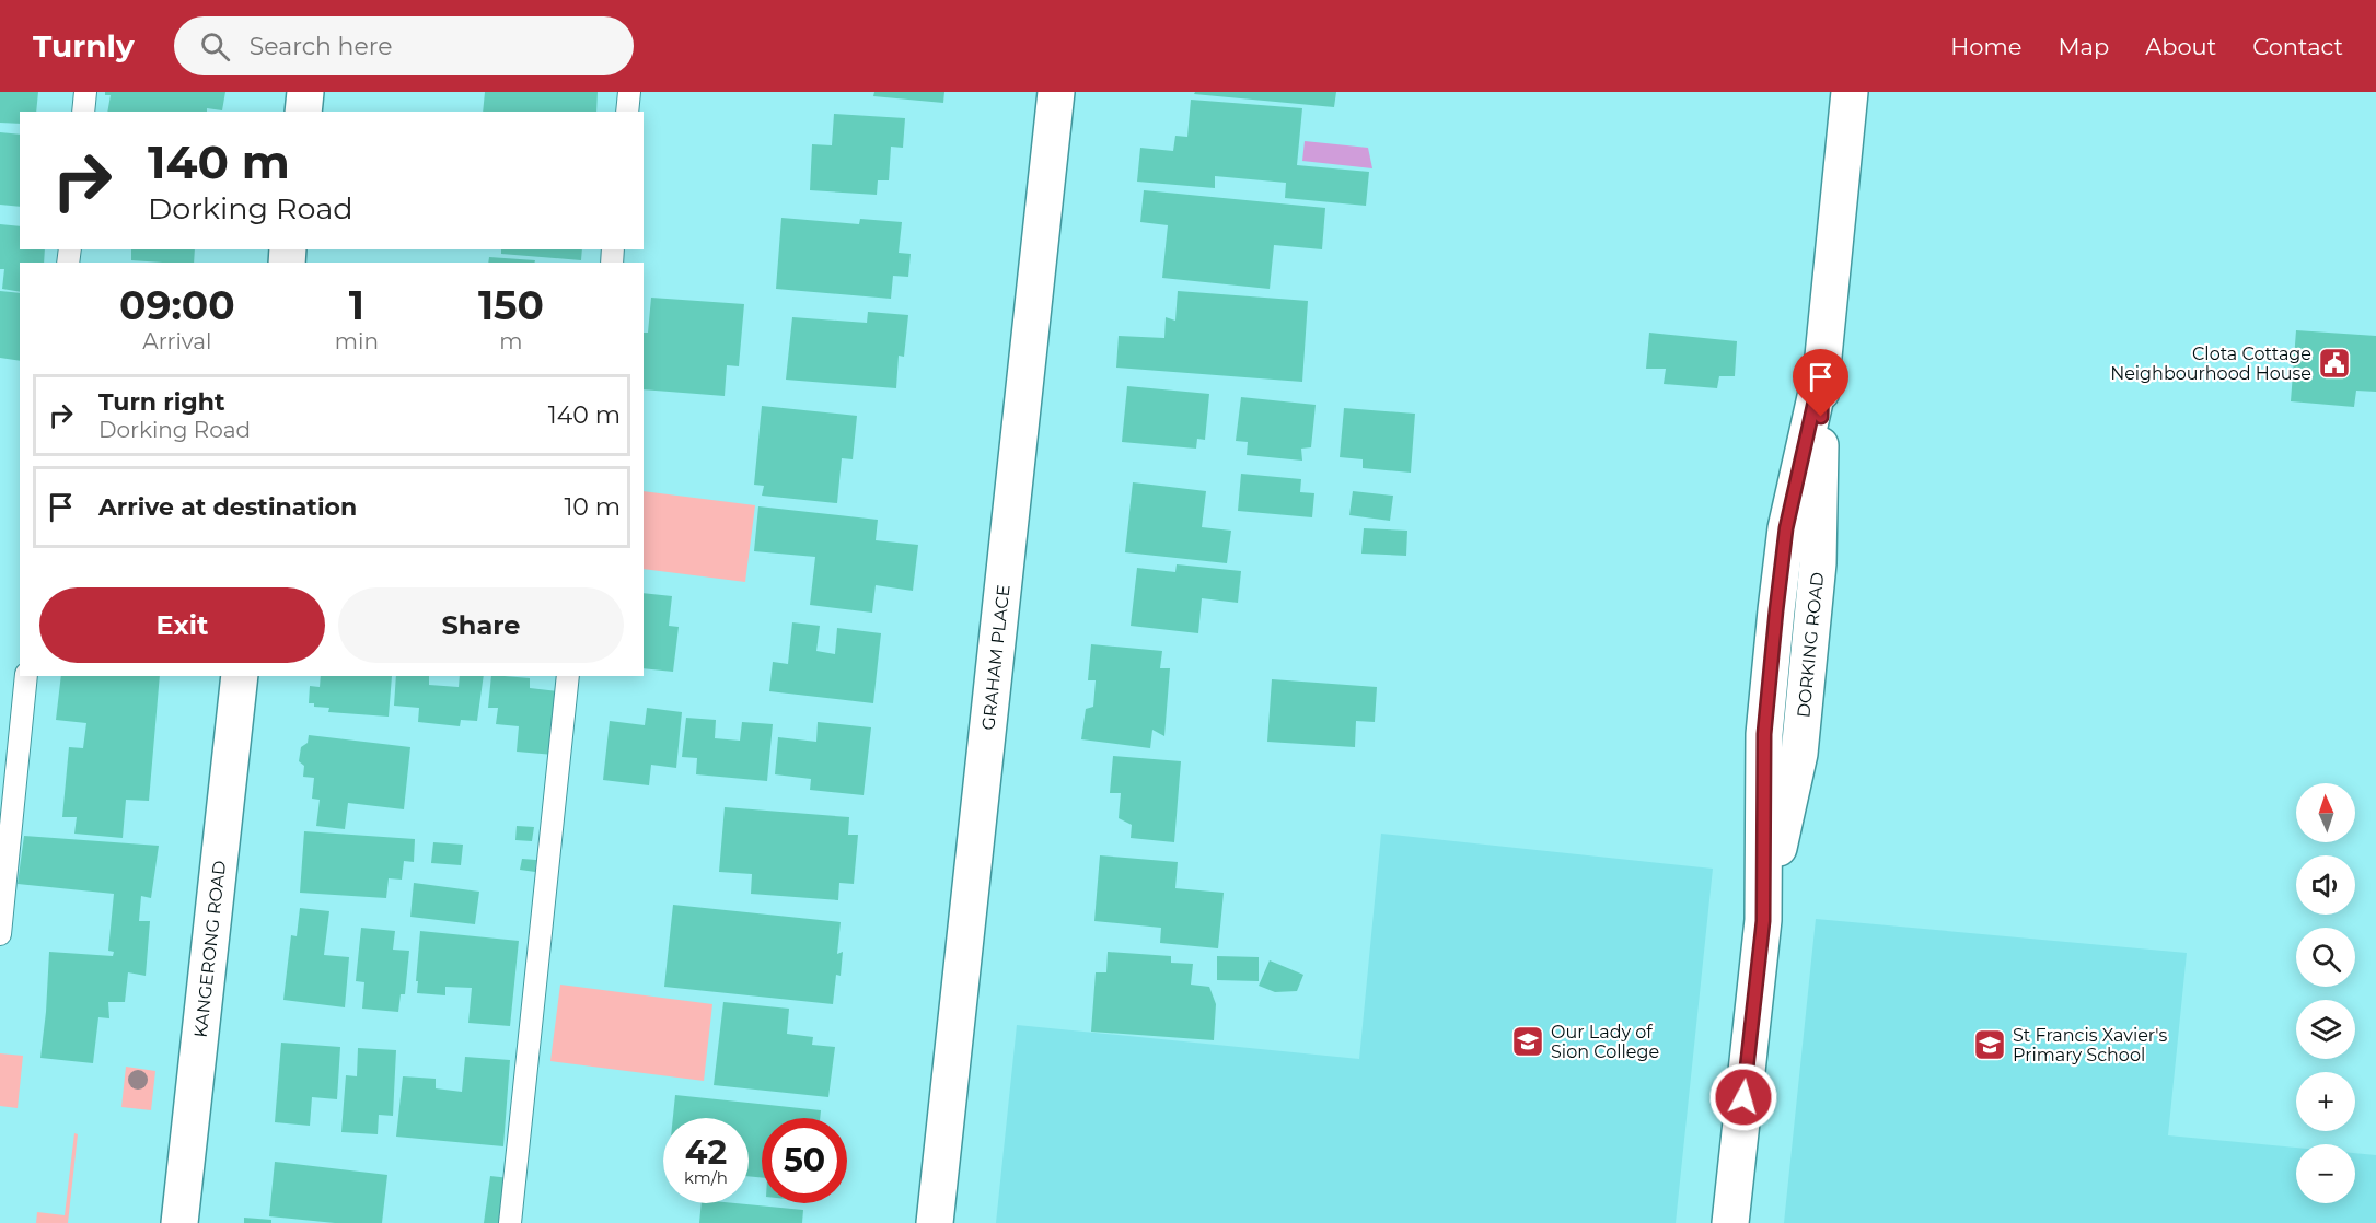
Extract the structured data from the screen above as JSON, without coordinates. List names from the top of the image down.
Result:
{
  "streets": {
    "main road": ["DORKING ROAD", "GRAHAM PLACE", "KANGERONG ROAD"]
  },
  "places": {
    "public building": ["Clota Cottage Neighbourhood House"],
    "school or university": ["Our Lady of Sion College", "St Francis Xavier's Primary School"]
  },
  "north": "top",
  "page": {
    "header": "Turnly",
    "search": "Search here",
    "nav": [
      "Home",
      "Map",
      "About",
      "Contact"
    ],
    "turn": ["140 m", "Dorking Road"],
    "eta": [
      "09:00",
      "Arrival",
      "1",
      "min",
      "150",
      "m"
    ],
    "list": [
      {
        "name": "Turn right",
        "note": "Dorking Road",
        "value": "140 m"
      },
      {
        "name": "Arrive at destination",
        "value": "10 m"
      }
    ],
    "buttons": ["Exit", "Share"],
    "map_buttons": ["+", "−"],
    "speed": "42 km/h",
    "limit": "50"
  }
}
